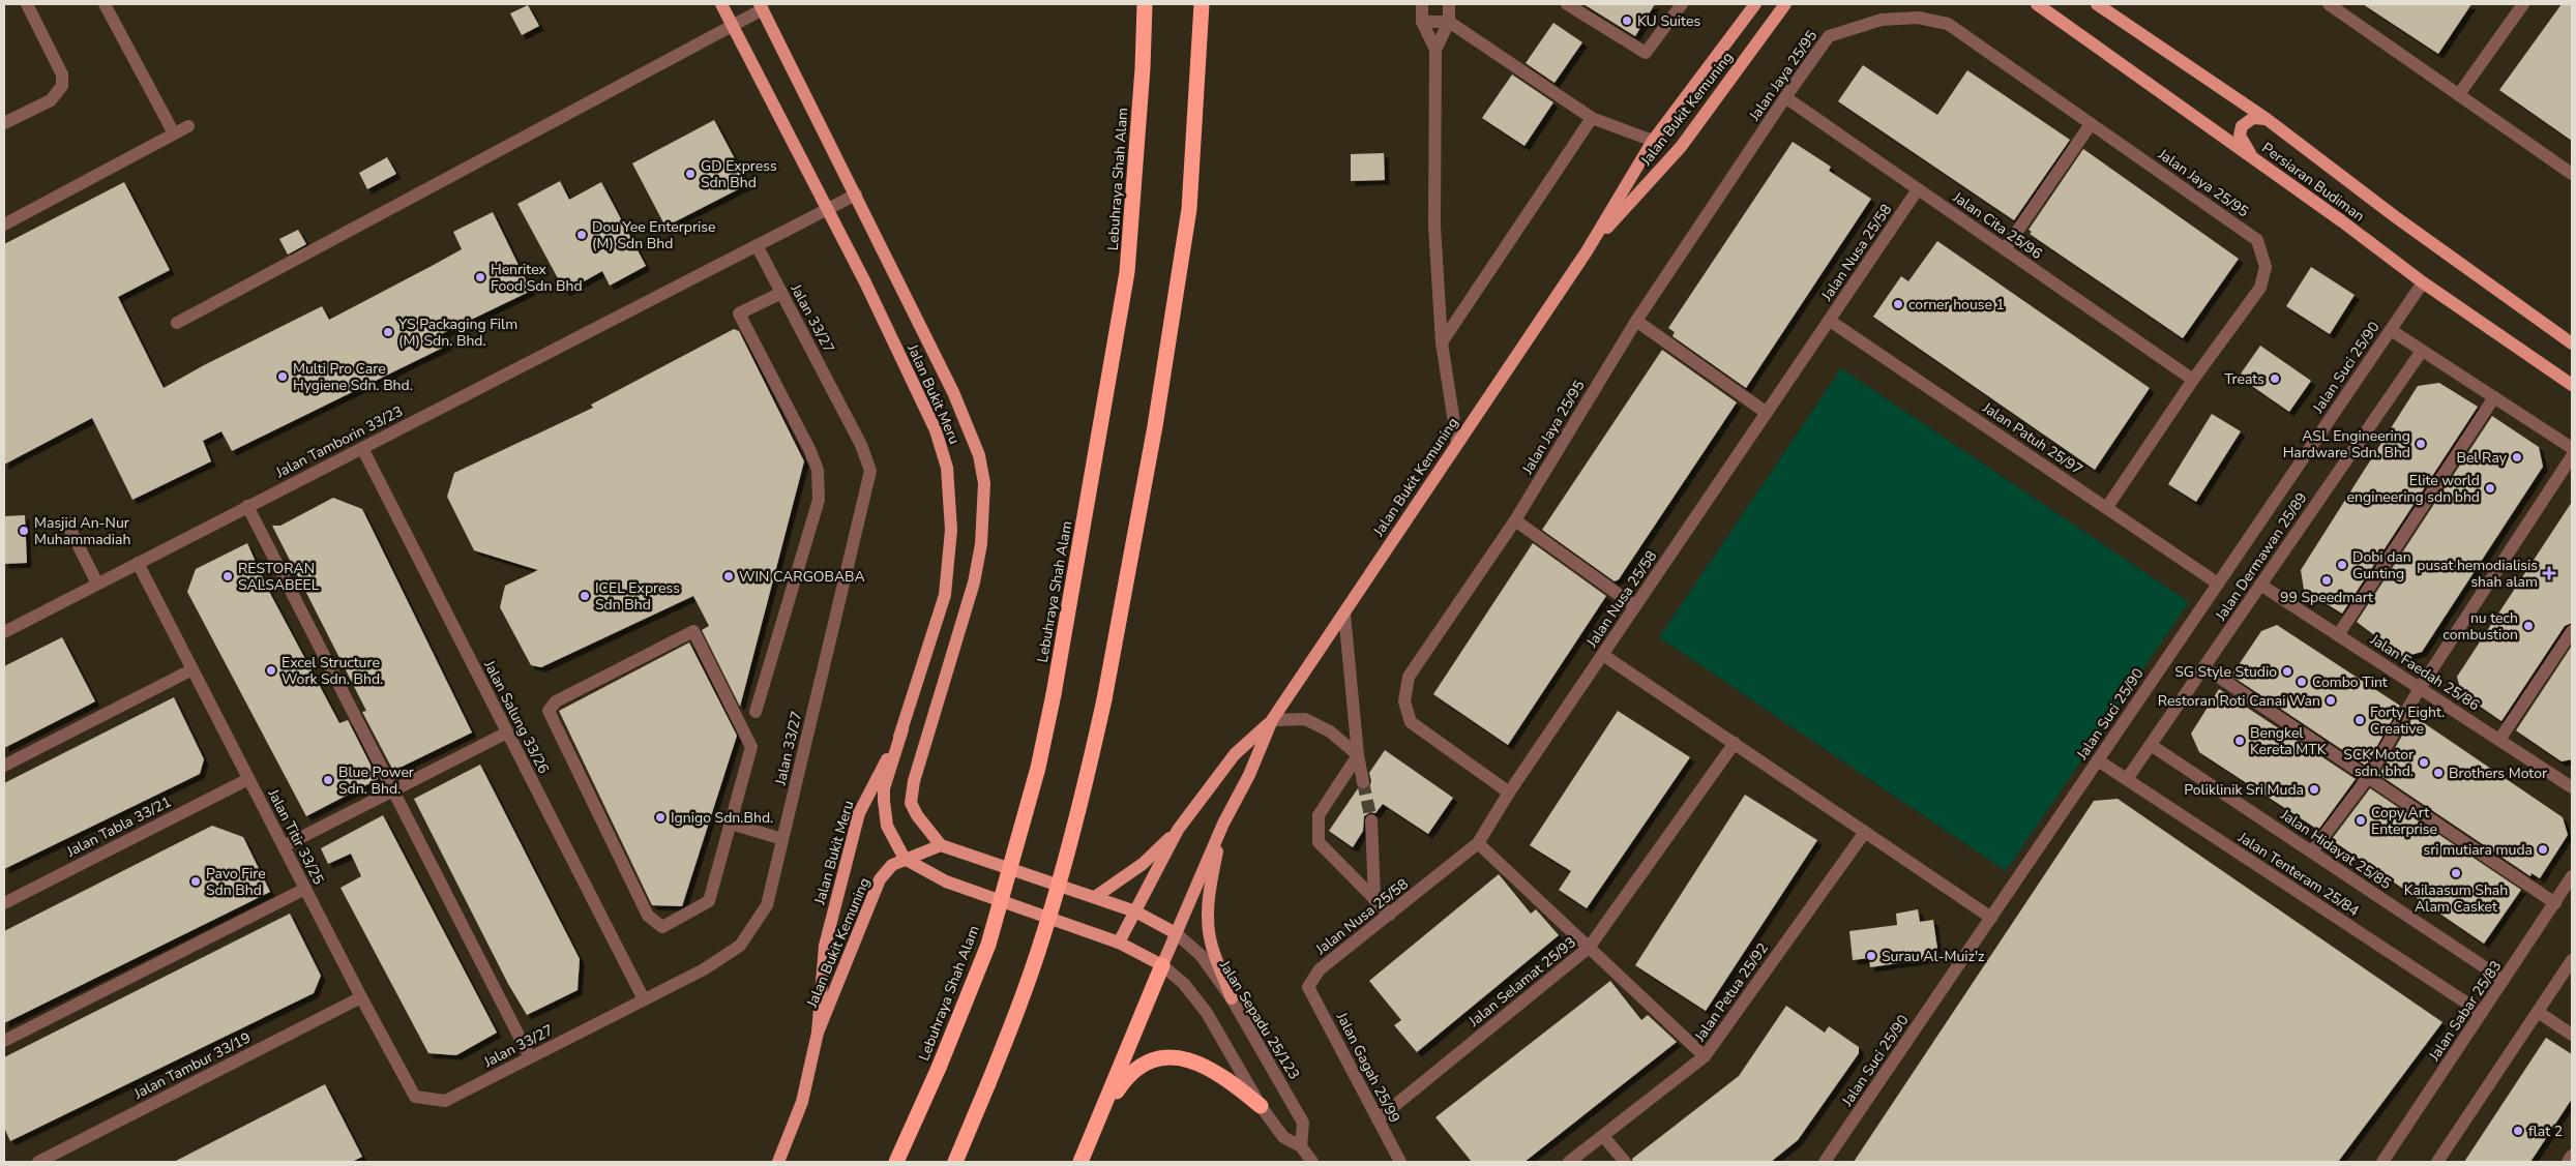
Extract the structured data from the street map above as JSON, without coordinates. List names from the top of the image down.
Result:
{
  "streets": {
    "highway": ["Lebuhraya Shah Alam"],
    "main road": [
      "Jalan Bukit Kemuning",
      "Persiaran Budiman",
      "Jalan Bukit Meru",
      "Jalan Sepadu 25/123"
    ],
    "street": [
      "Jalan Jaya 25/95",
      "Jalan Cita 25/96",
      "Jalan Nusa 25/58",
      "Jalan 33/27",
      "Jalan Suci 25/90",
      "Jalan Patuh 25/97",
      "Jalan Tamborin 33/23",
      "Jalan Dermawan 25/89",
      "Jalan Faedah 25/86",
      "Jalan Salung 33/26",
      "Jalan Tabla 33/21",
      "Jalan Titir 33/25",
      "Jalan Hidayat 25/85",
      "Jalan Tenteram 25/84",
      "Jalan Selamat 25/93",
      "Jalan Petua 25/92",
      "Jalan Sabar 25/83",
      "Jalan Tambur 33/19",
      "Jalan Gagah 25/99"
    ]
  },
  "crossings": [
    ["Jalan Jaya 25/95", "Jalan Cita 25/96"],
    ["Jalan Jaya 25/95", "Jalan Nusa 25/58"],
    ["Jalan Jaya 25/95", "Jalan Patuh 25/97"],
    ["Jalan Bukit Kemuning", "Jalan Bukit Meru"],
    ["Jalan Bukit Kemuning", "Jalan Sepadu 25/123"],
    ["Persiaran Budiman", "Jalan Suci 25/90"],
    ["Jalan Cita 25/96", "Jalan Nusa 25/58"],
    ["Jalan Nusa 25/58", "Jalan Patuh 25/97"],
    ["Jalan Nusa 25/58", "Jalan Gagah 25/99"],
    ["Jalan 33/27", "Jalan Tamborin 33/23"],
    ["Jalan 33/27", "Jalan Salung 33/26"],
    ["Jalan 33/27", "Jalan Titir 33/25"],
    ["Jalan Suci 25/90", "Jalan Patuh 25/97"],
    ["Jalan Suci 25/90", "Jalan Tenteram 25/84"],
    ["Jalan Bukit Meru", "Jalan Tamborin 33/23"],
    ["Jalan Tamborin 33/23", "Jalan Salung 33/26"],
    ["Jalan Tamborin 33/23", "Jalan Titir 33/25"],
    ["Jalan Dermawan 25/89", "Jalan Faedah 25/86"],
    ["Jalan Dermawan 25/89", "Jalan Hidayat 25/85"],
    ["Jalan Dermawan 25/89", "Jalan Tenteram 25/84"],
    ["Jalan Tabla 33/21", "Jalan Titir 33/25"],
    ["Jalan Titir 33/25", "Jalan Tambur 33/19"],
    ["Jalan Hidayat 25/85", "Jalan Sabar 25/83"],
    ["Jalan Tenteram 25/84", "Jalan Sabar 25/83"],
    ["Jalan Selamat 25/93", "Jalan Gagah 25/99"]
  ],
  "places": {
    "other": [
      "KU Suites",
      "GD Express Sdn Bhd",
      "Dou Yee Enterprise (M) Sdn Bhd",
      "Henritex Food Sdn Bhd",
      "corner house 1",
      "YS Packaging Film (M) Sdn. Bhd.",
      "Multi Pro Care Hygiene Sdn. Bhd.",
      "Treats",
      "ASL Engineering Hardware Sdn. Bhd",
      "Bel Ray",
      "Elite world engineering sdn bhd",
      "Masjid An-Nur Muhammadiah",
      "Dobi dan Gunting",
      "RESTORAN SALSABEEL",
      "WIN CARGOBABA",
      "99 Speedmart",
      "ICEL Express Sdn Bhd",
      "nu tech combustion",
      "Excel Structure Work Sdn. Bhd.",
      "SG Style Studio",
      "Combo Tint",
      "Restoran Roti Canai Wan",
      "Forty Eight. Creative",
      "Bengkel Kereta MTK",
      "SCK Motor sdn. bhd.",
      "Brothers Motor",
      "Blue Power Sdn. Bhd.",
      "Poliklinik Sri Muda",
      "Ignigo Sdn.Bhd.",
      "Copy Art Enterprise",
      "sri mutiara muda",
      "Kailaasum Shah Alam Casket",
      "Pavo Fire Sdn Bhd",
      "Surau Al-Muiz'z",
      "flat 2"
    ],
    "health": ["pusat hemodialisis shah alam"]
  }
}
